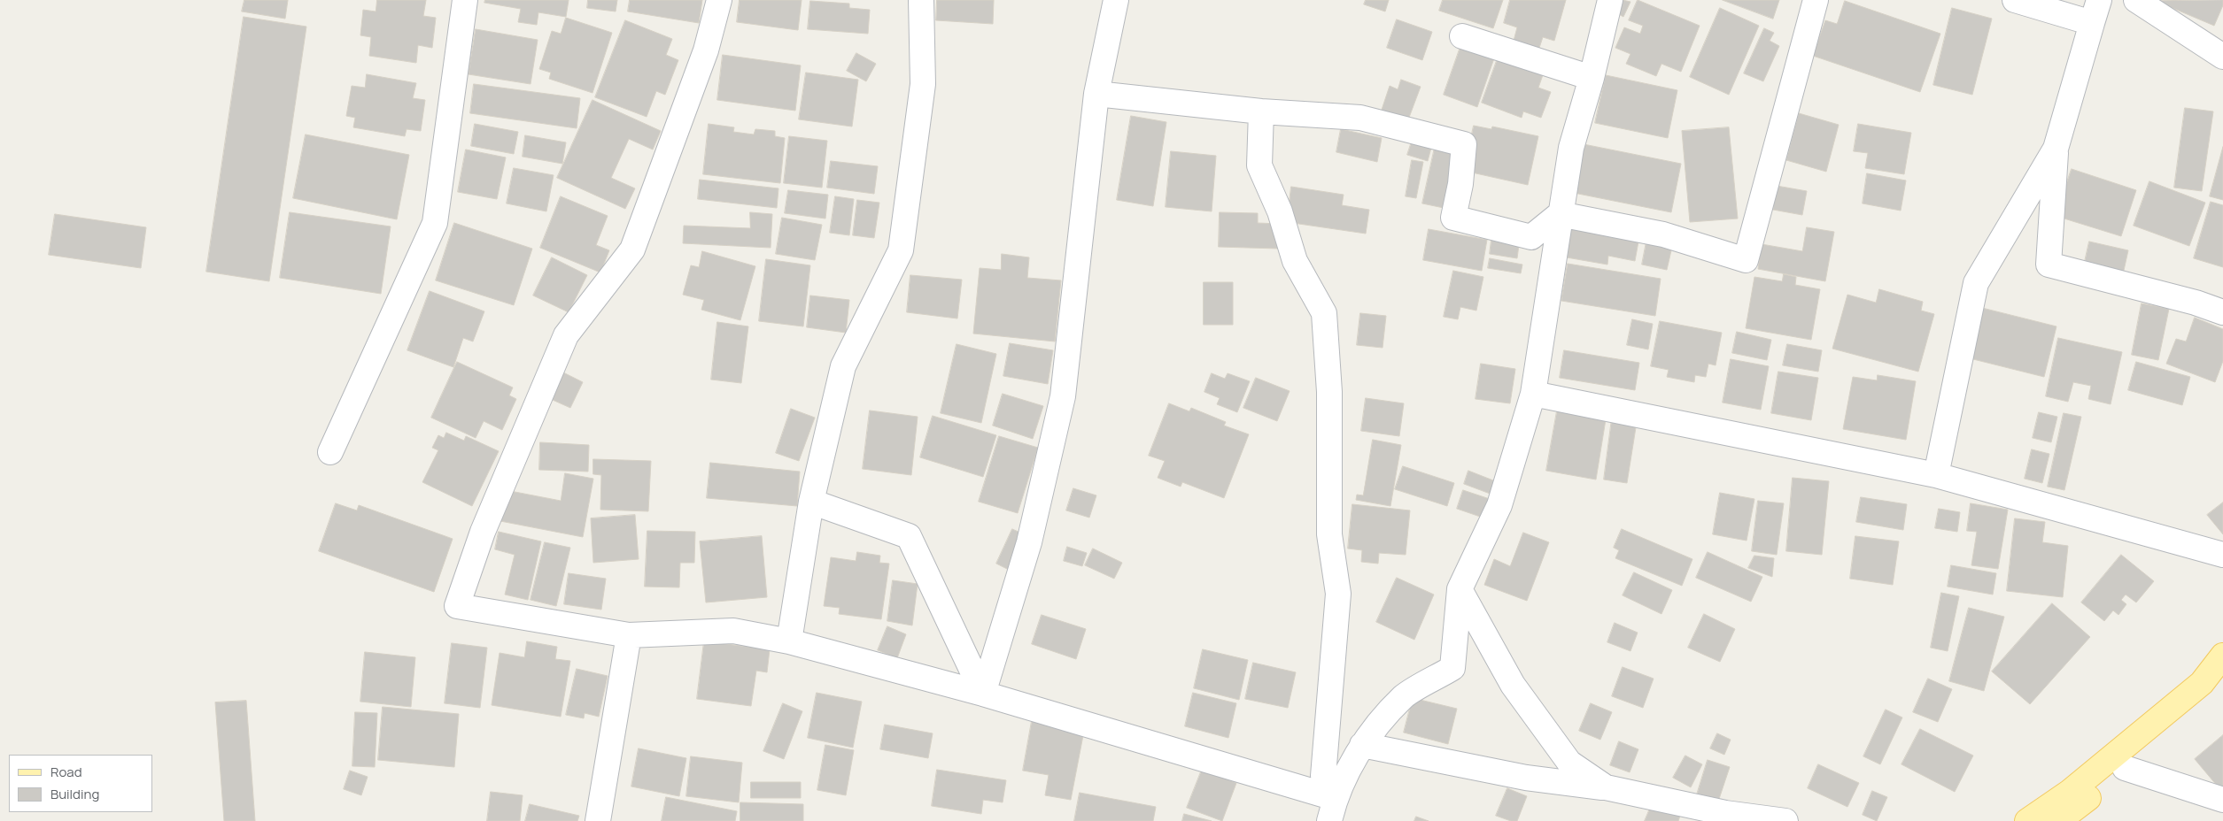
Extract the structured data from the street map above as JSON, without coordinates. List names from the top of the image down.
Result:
{
  "legend": ["Road", "Building"]
}
